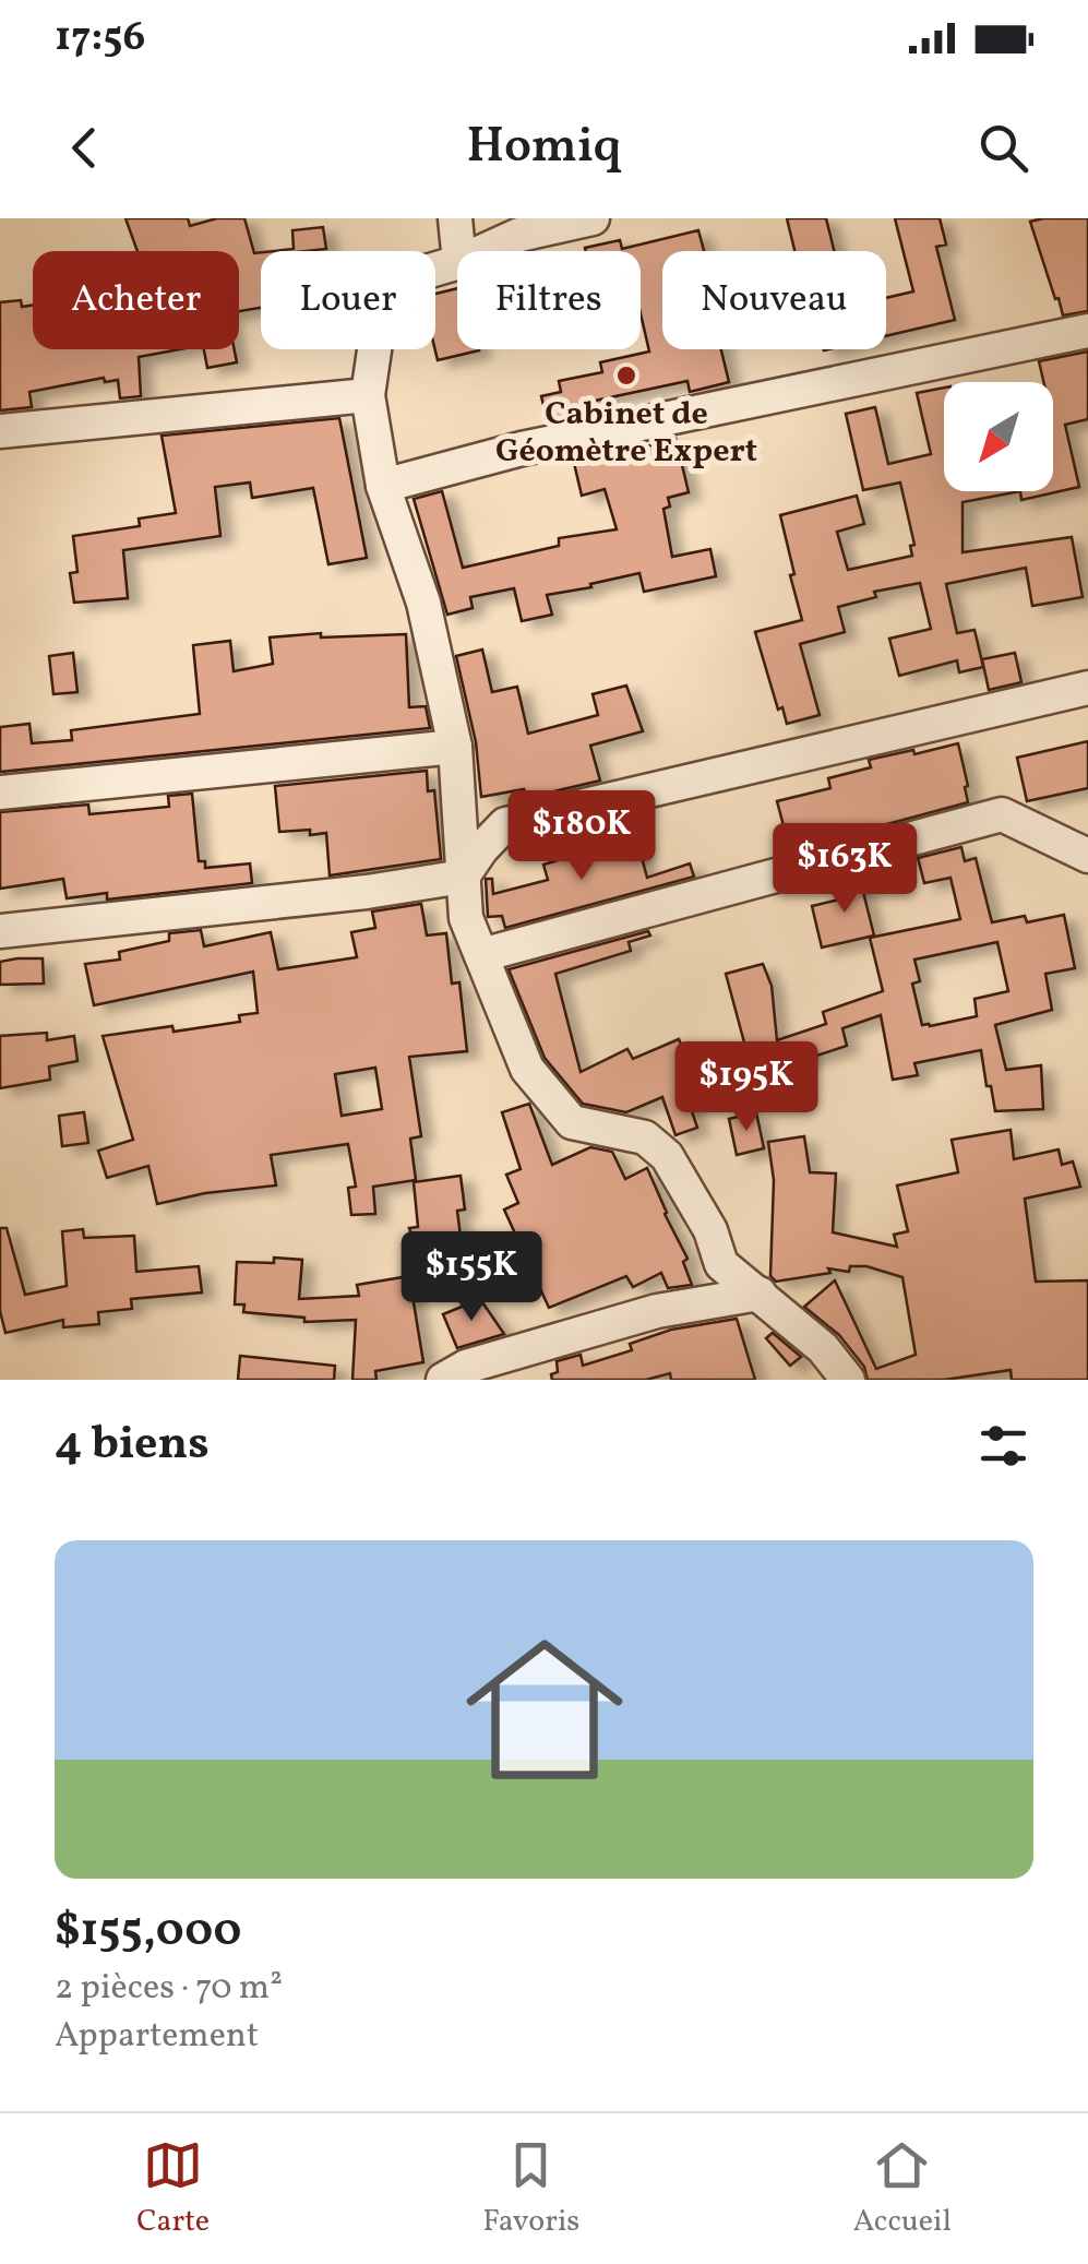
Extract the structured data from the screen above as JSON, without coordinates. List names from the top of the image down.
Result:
{
  "places": ["Cabinet de Géomètre Expert"],
  "north": "bottom left",
  "page": {
    "status": "17:56",
    "header": "Homiq",
    "chip": [
      "Acheter",
      "Louer",
      "Filtres",
      "Nouveau"
    ],
    "price": [
      "$180K",
      "$163K",
      "$195K",
      "$155K"
    ],
    "heading": "4 biens",
    "list": [
      {
        "name": "$155,000",
        "note": "2 pièces · 70 m² · Appartement"
      }
    ],
    "tabs": ["Carte", "Favoris", "Accueil"]
  }
}
